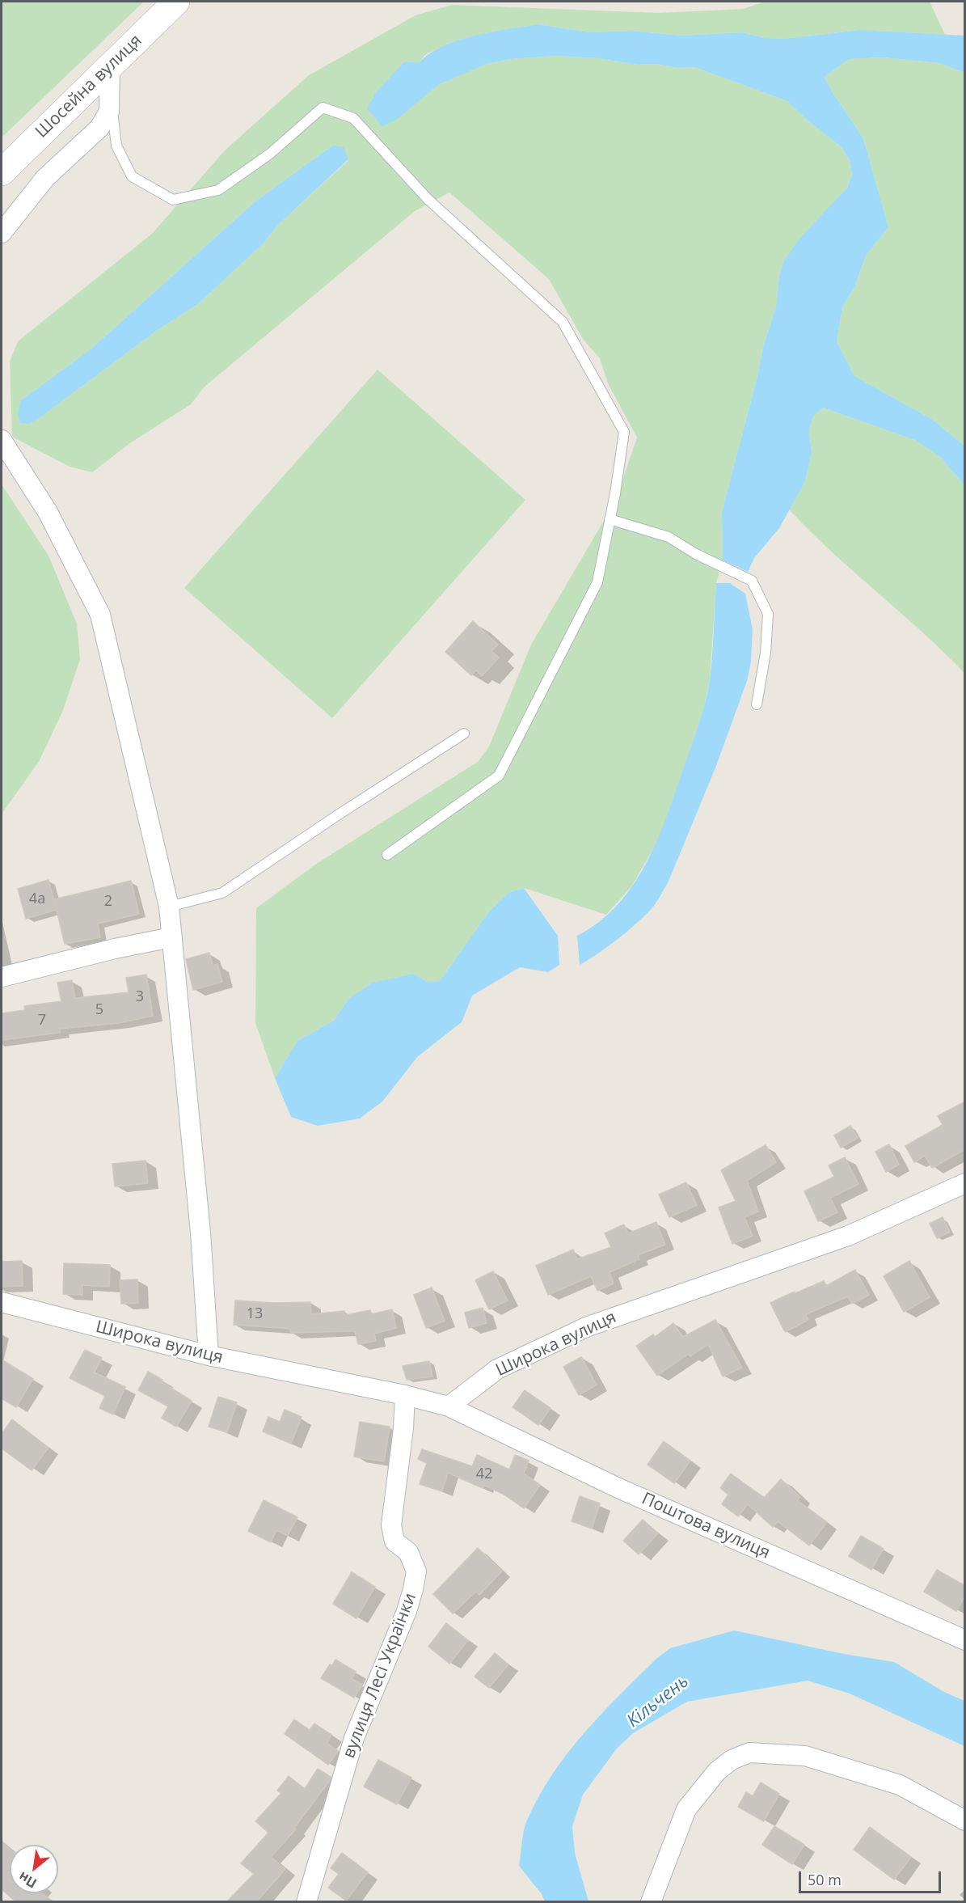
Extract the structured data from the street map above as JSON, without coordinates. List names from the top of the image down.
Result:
{
  "streets": {
    "main road": ["Шосейна вулиця"],
    "street": ["Широка вулиця", "Поштова вулиця", "вулиця Лесі Українки"]
  },
  "crossings": [
    ["Широка вулиця", "Поштова вулиця"],
    ["Широка вулиця", "вулиця Лесі Українки"]
  ],
  "water": ["Кільчень"],
  "house_numbers": [
    "4а",
    "2",
    "3",
    "5",
    "7",
    "13",
    "42"
  ],
  "scale_bar": "50 m",
  "north": "bottom left"
}
